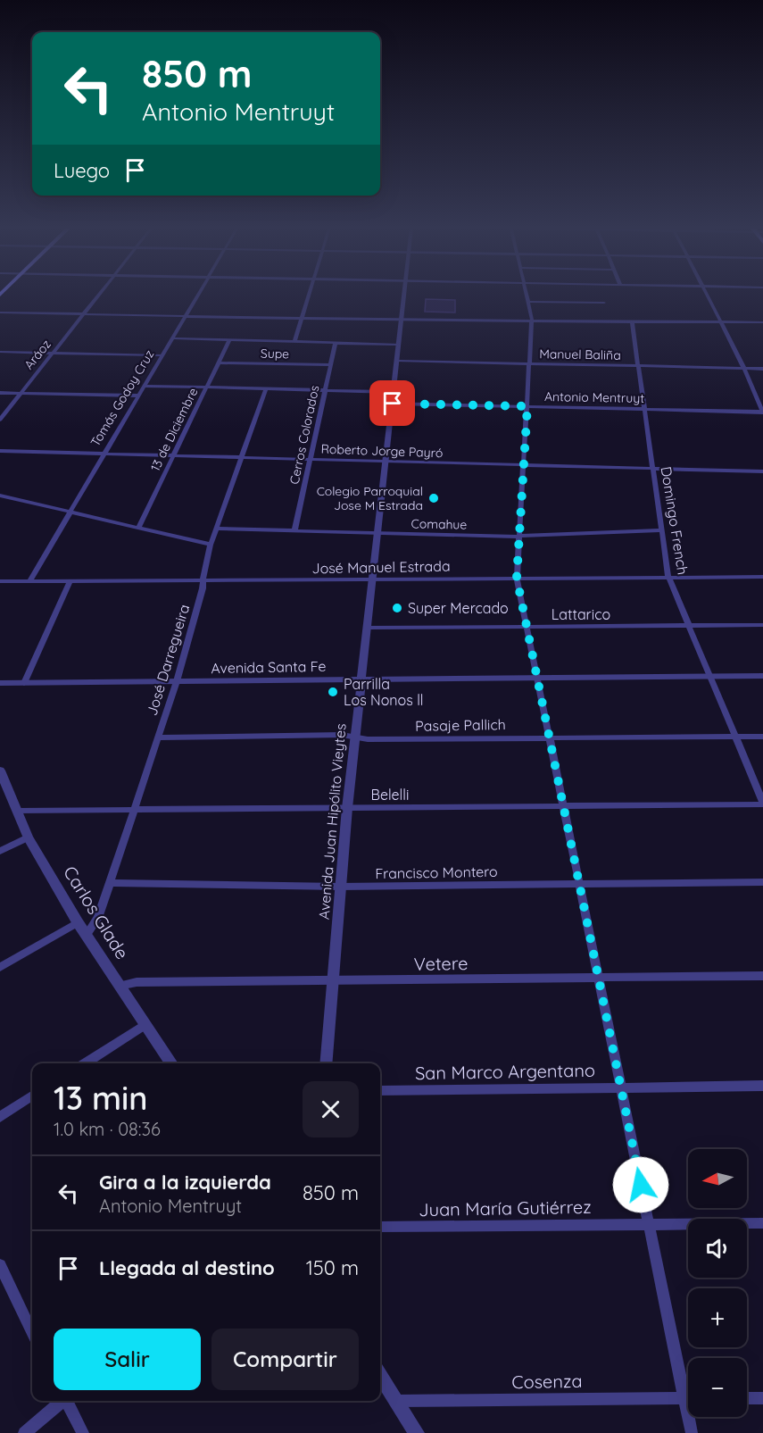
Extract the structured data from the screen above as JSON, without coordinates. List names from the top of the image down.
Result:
{
  "streets": {
    "street": [
      "Supe",
      "Aráoz",
      "Manuel Baliña",
      "Antonio Mentruyt",
      "Tomás Godoy Cruz",
      "13 de Diciembre",
      "Cerros Colorados",
      "Roberto Jorge Payró",
      "Domingo French",
      "Comahue",
      "José Manuel Estrada",
      "Lattarico",
      "José Darregueira",
      "Avenida Santa Fe",
      "Pasaje Pallich",
      "Belelli",
      "Avenida Juan Hipólito Vieytes",
      "Francisco Montero",
      "Carlos Glade",
      "Vetere",
      "San Marco Argentano",
      "Juan María Gutiérrez",
      "Cosenza"
    ]
  },
  "crossings": [
    ["Supe", "13 de Diciembre"],
    ["Supe", "Cerros Colorados"],
    ["Manuel Baliña", "Domingo French"],
    ["Manuel Baliña", "Avenida Juan Hipólito Vieytes"],
    ["Antonio Mentruyt", "Domingo French"],
    ["Antonio Mentruyt", "Avenida Juan Hipólito Vieytes"],
    ["Tomás Godoy Cruz", "Roberto Jorge Payró"],
    ["Tomás Godoy Cruz", "José Manuel Estrada"],
    ["13 de Diciembre", "Roberto Jorge Payró"],
    ["Cerros Colorados", "Roberto Jorge Payró"],
    ["Cerros Colorados", "Comahue"],
    ["Roberto Jorge Payró", "Domingo French"],
    ["Roberto Jorge Payró", "José Darregueira"],
    ["Roberto Jorge Payró", "Avenida Juan Hipólito Vieytes"],
    ["Domingo French", "Comahue"],
    ["Domingo French", "José Manuel Estrada"],
    ["Domingo French", "Lattarico"],
    ["Domingo French", "Avenida Santa Fe"],
    ["Domingo French", "Pasaje Pallich"],
    ["Domingo French", "Belelli"],
    ["Comahue", "José Darregueira"],
    ["Comahue", "Avenida Juan Hipólito Vieytes"],
    ["José Manuel Estrada", "José Darregueira"],
    ["José Manuel Estrada", "Avenida Juan Hipólito Vieytes"],
    ["Lattarico", "Avenida Juan Hipólito Vieytes"],
    ["José Darregueira", "Avenida Santa Fe"],
    ["José Darregueira", "Pasaje Pallich"],
    ["José Darregueira", "Belelli"],
    ["José Darregueira", "Francisco Montero"],
    ["José Darregueira", "Carlos Glade"],
    ["Avenida Santa Fe", "Avenida Juan Hipólito Vieytes"],
    ["Pasaje Pallich", "Avenida Juan Hipólito Vieytes"],
    ["Belelli", "Avenida Juan Hipólito Vieytes"],
    ["Belelli", "Carlos Glade"],
    ["Avenida Juan Hipólito Vieytes", "Francisco Montero"],
    ["Avenida Juan Hipólito Vieytes", "Vetere"],
    ["Carlos Glade", "Vetere"]
  ],
  "places": ["Colegio Parroquial Jose M Estrada", "Super Mercado", "Parrilla Los Nonos ll"],
  "north": "left",
  "page": {
    "turn": ["850 m", "Antonio Mentruyt"],
    "then": "Luego",
    "heading": ["13 min", "1.0 km · 08:36"],
    "map_buttons": ["+", "−"],
    "list": [
      {
        "name": "Gira a la izquierda",
        "note": "Antonio Mentruyt",
        "value": "850 m"
      },
      {
        "name": "Llegada al destino",
        "value": "150 m"
      }
    ],
    "buttons": ["Salir", "Compartir"]
  }
}
